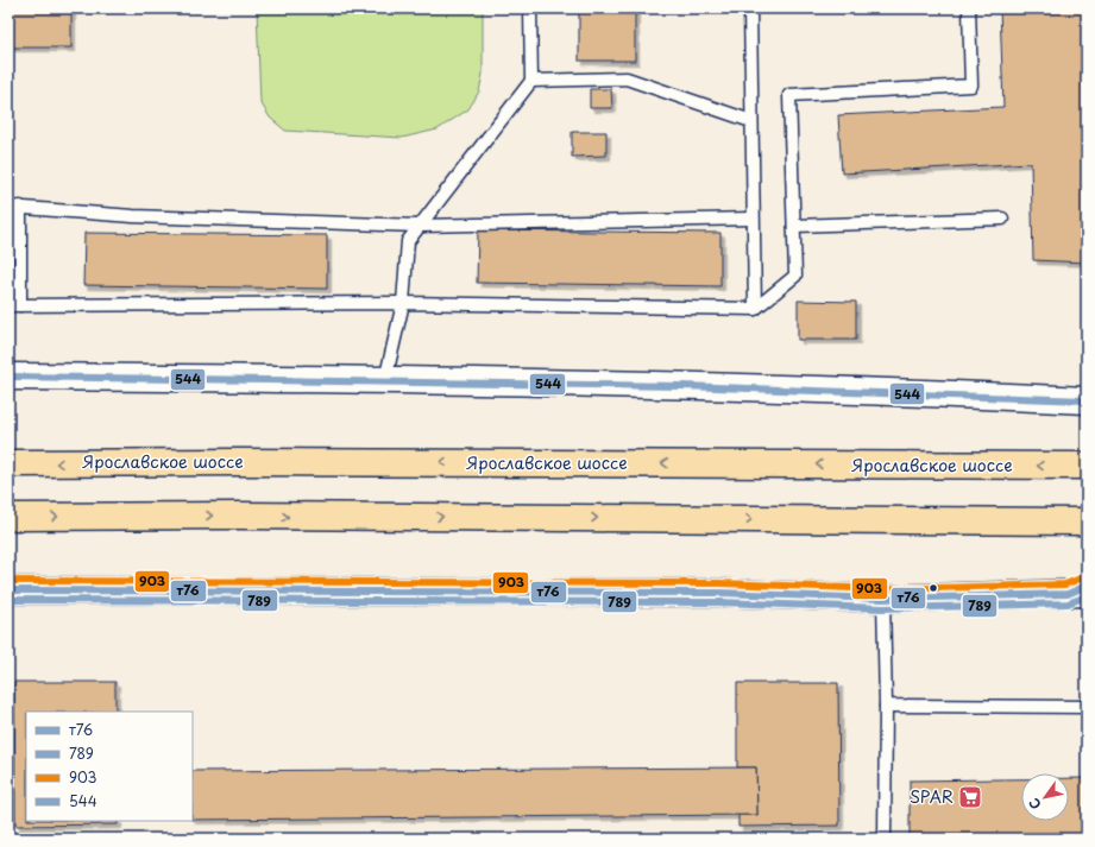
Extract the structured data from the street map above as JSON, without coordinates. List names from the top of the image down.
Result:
{
  "streets": {
    "main road": ["Ярославское шоссе"]
  },
  "places": {
    "supermarket": ["SPAR"]
  },
  "lines": [
    "transit line 544",
    "transit line 903",
    "transit line т76",
    "transit line 789"
  ],
  "legend": [
    "т76",
    "789",
    "903",
    "544"
  ],
  "north": "bottom left"
}
